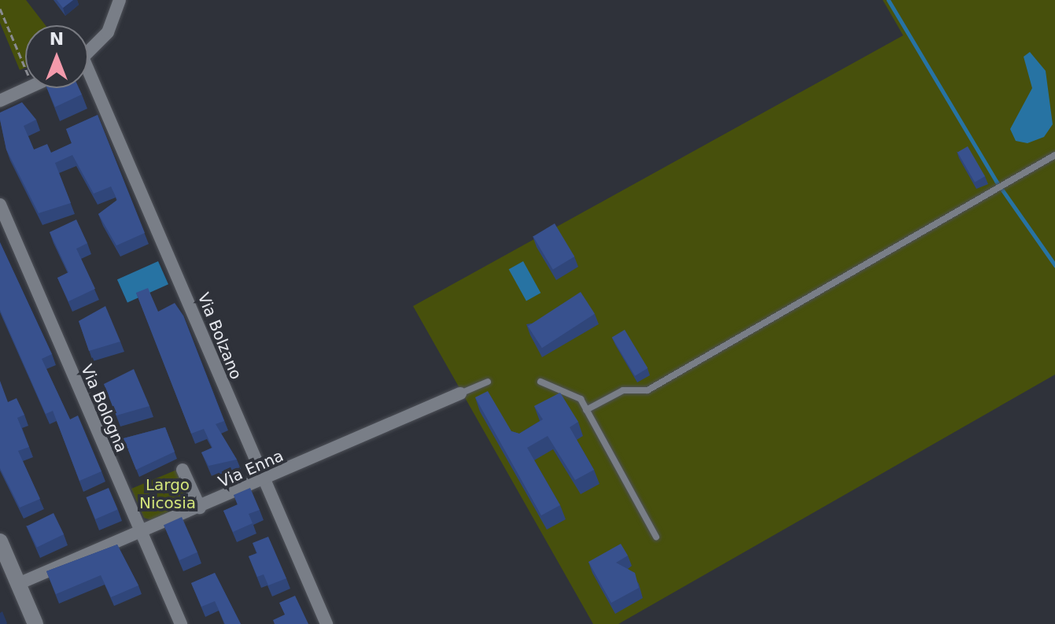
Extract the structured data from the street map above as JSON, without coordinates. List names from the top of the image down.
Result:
{
  "streets": {
    "street": ["Via Bolzano", "Via Bologna", "Via Enna"]
  },
  "crossings": [
    ["Via Bolzano", "Via Enna"],
    ["Via Bologna", "Via Enna"]
  ],
  "parks": ["Largo Nicosia"],
  "north": "top"
}
